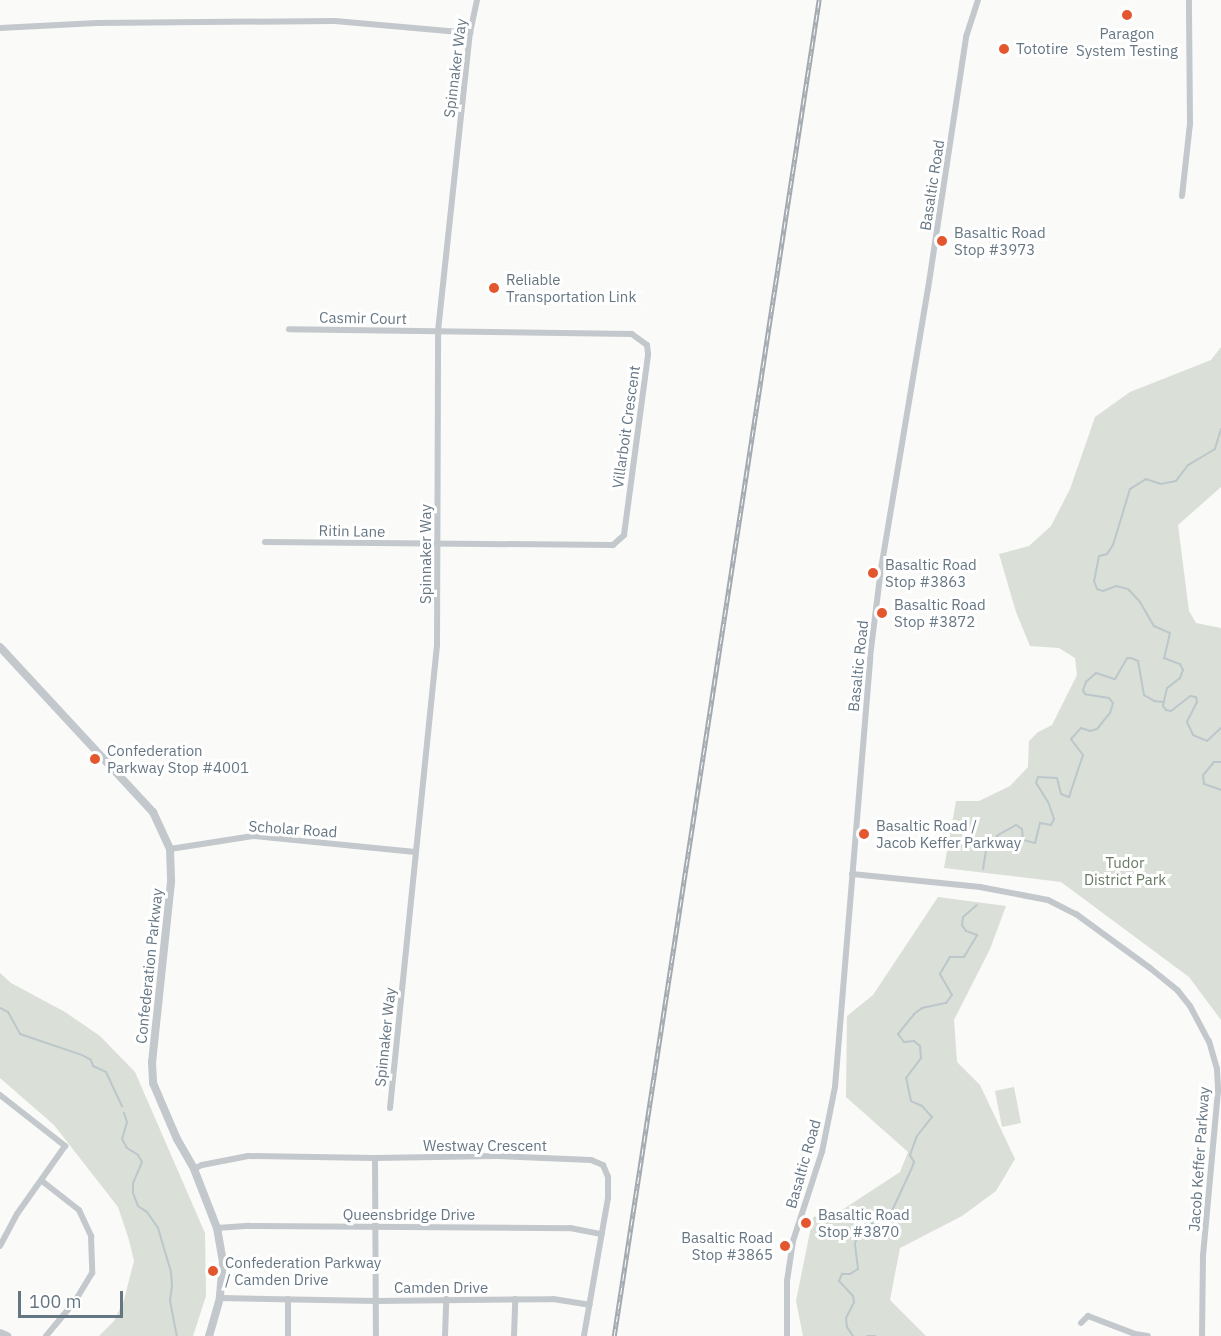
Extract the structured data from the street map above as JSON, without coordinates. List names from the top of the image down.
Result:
{
  "streets": {
    "street": [
      "Spinnaker Way",
      "Basaltic Road",
      "Casmir Court",
      "Villarboit Crescent",
      "Ritin Lane",
      "Scholar Road",
      "Confederation Parkway",
      "Westway Crescent",
      "Jacob Keffer Parkway",
      "Queensbridge Drive",
      "Camden Drive"
    ]
  },
  "crossings": [
    ["Spinnaker Way", "Casmir Court"],
    ["Spinnaker Way", "Villarboit Crescent"],
    ["Spinnaker Way", "Ritin Lane"],
    ["Spinnaker Way", "Scholar Road"],
    ["Basaltic Road", "Jacob Keffer Parkway"],
    ["Casmir Court", "Villarboit Crescent"],
    ["Villarboit Crescent", "Ritin Lane"],
    ["Scholar Road", "Confederation Parkway"],
    ["Confederation Parkway", "Westway Crescent"],
    ["Confederation Parkway", "Queensbridge Drive"],
    ["Confederation Parkway", "Camden Drive"],
    ["Westway Crescent", "Queensbridge Drive"],
    ["Westway Crescent", "Camden Drive"]
  ],
  "parks": ["Tudor District Park"],
  "places": [
    "Paragon System Testing",
    "Tototire",
    "Basaltic Road Stop #3973",
    "Reliable Transportation Link",
    "Basaltic Road Stop #3863",
    "Basaltic Road Stop #3872",
    "Confederation Parkway Stop #4001",
    "Basaltic Road / Jacob Keffer Parkway",
    "Basaltic Road Stop #3870",
    "Basaltic Road Stop #3865",
    "Confederation Parkway / Camden Drive"
  ],
  "scale_bar": "100 m"
}
